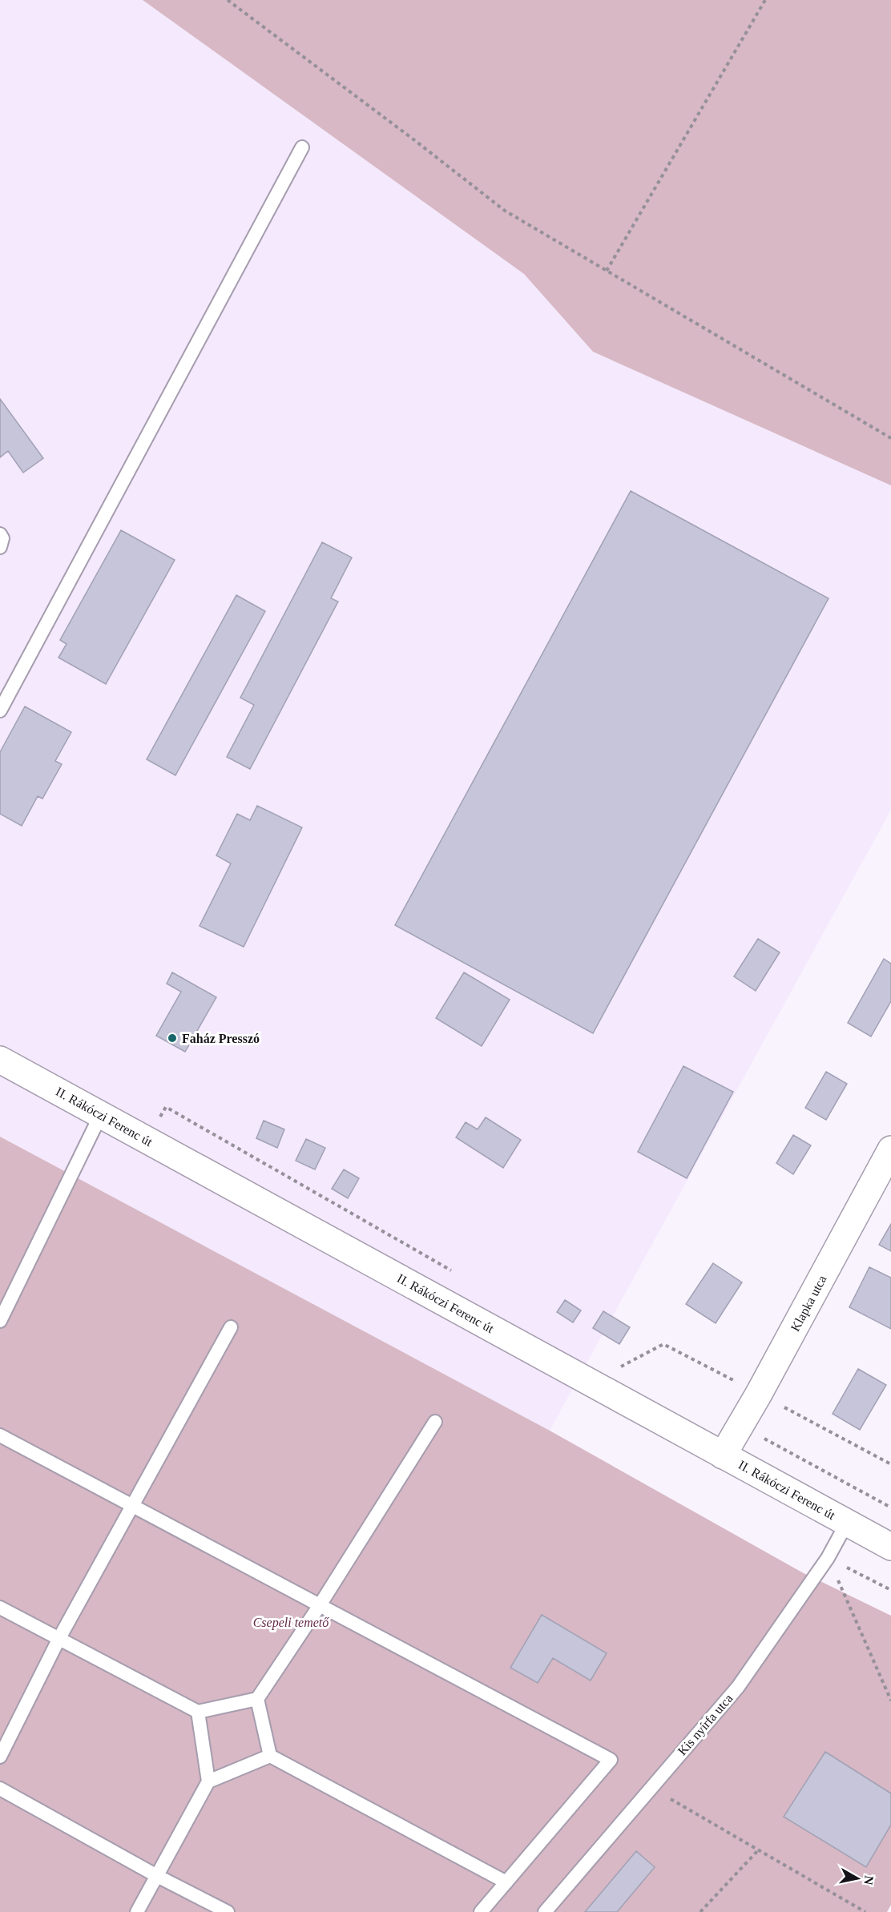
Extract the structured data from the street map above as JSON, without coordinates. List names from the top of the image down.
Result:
{
  "streets": {
    "main road": ["II. Rákóczi Ferenc út", "Klapka utca"],
    "lane": ["Kis nyírfa utca"]
  },
  "crossings": [
    ["II. Rákóczi Ferenc út", "Klapka utca"],
    ["II. Rákóczi Ferenc út", "Kis nyírfa utca"]
  ],
  "parks": ["Csepeli temető"],
  "places": ["Faház Presszó"],
  "north": "right"
}
